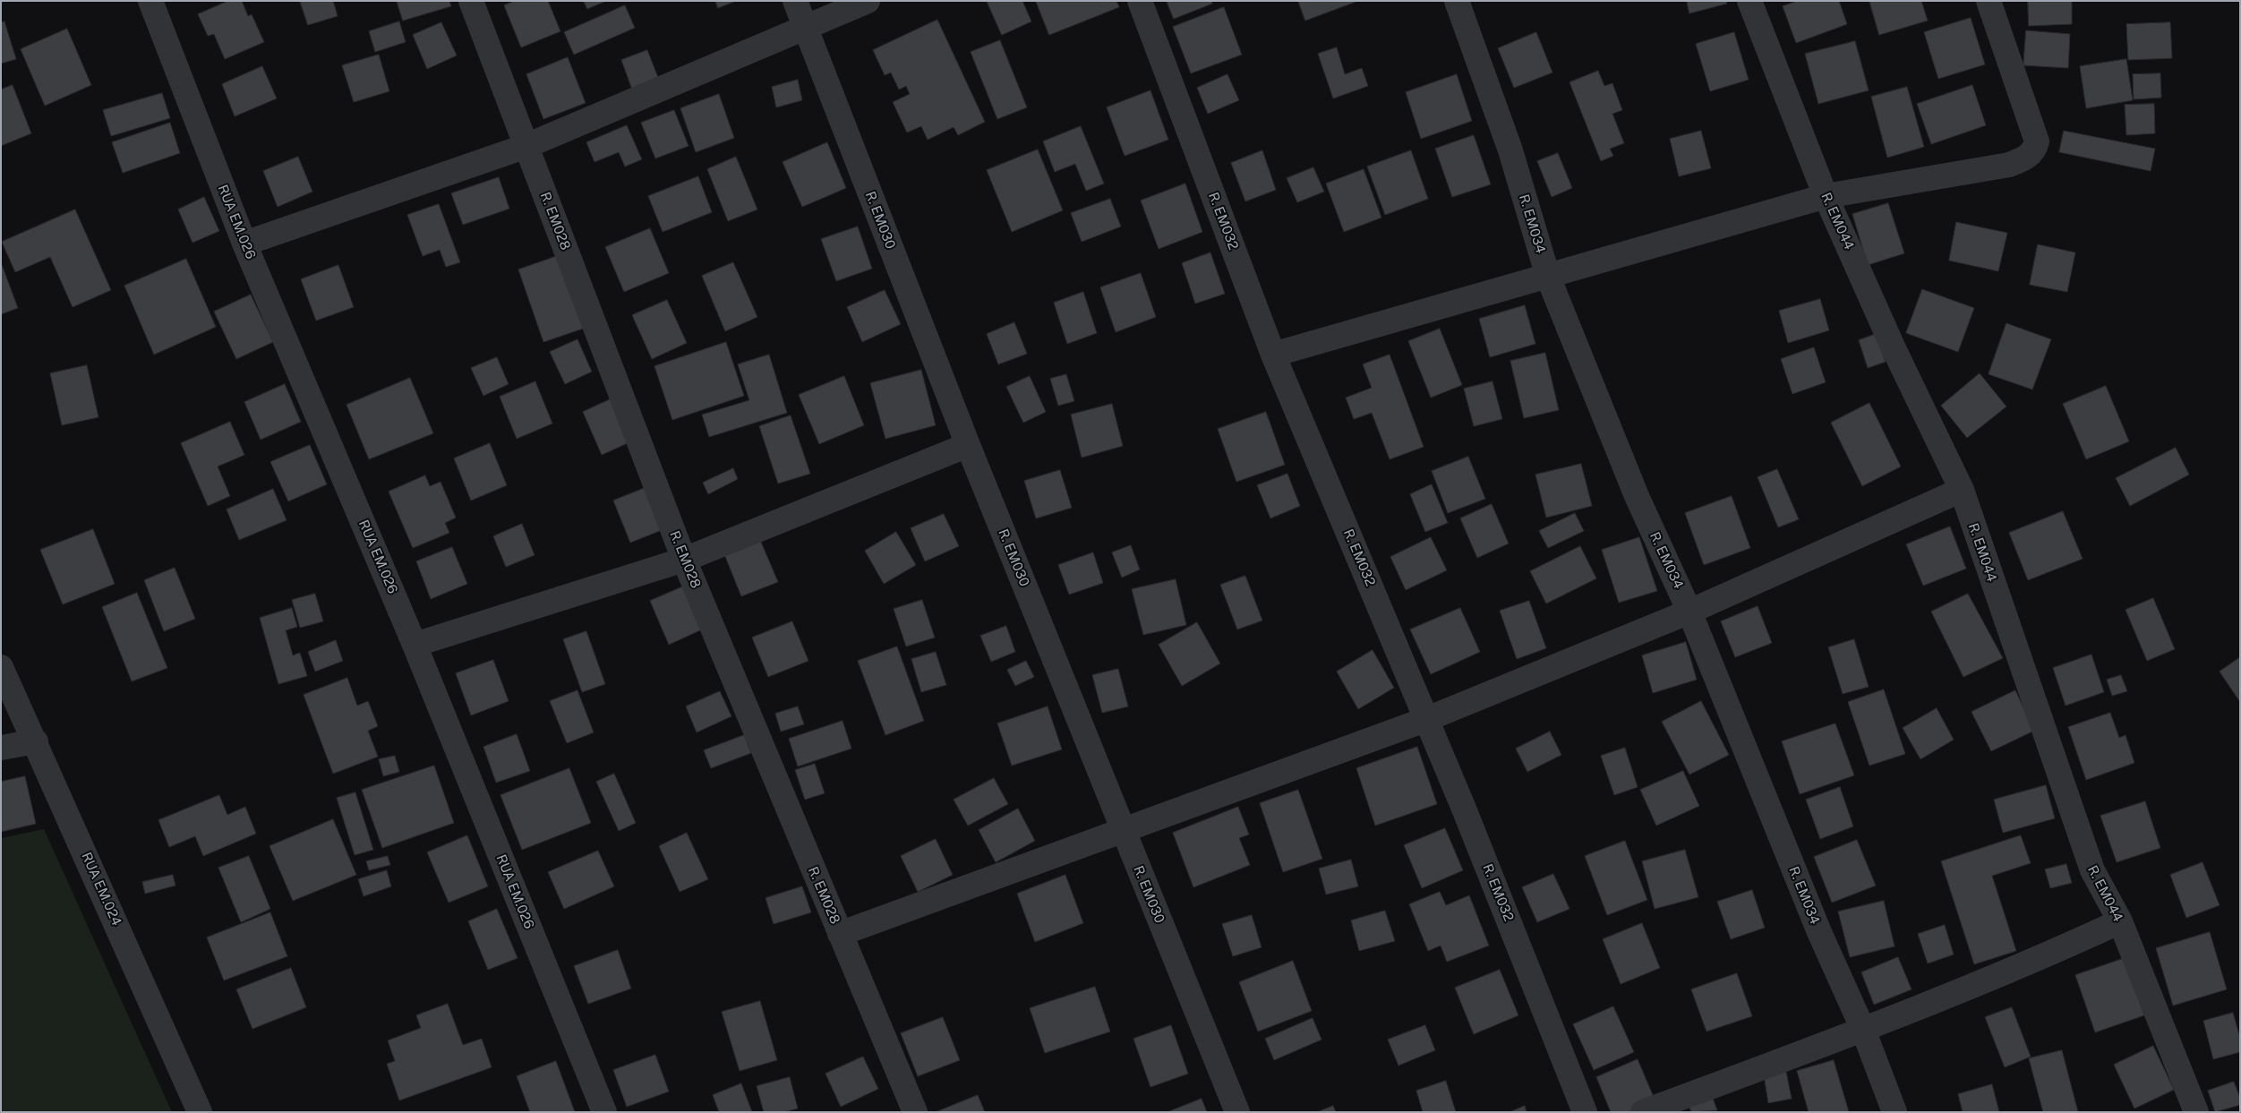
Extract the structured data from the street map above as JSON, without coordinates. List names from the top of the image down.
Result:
{
  "streets": {
    "street": [
      "R. EM030",
      "R. EM028",
      "R. EM032",
      "R. EM044",
      "RUA EM.026",
      "R. EM034",
      "RUA EM.024"
    ]
  }
}
